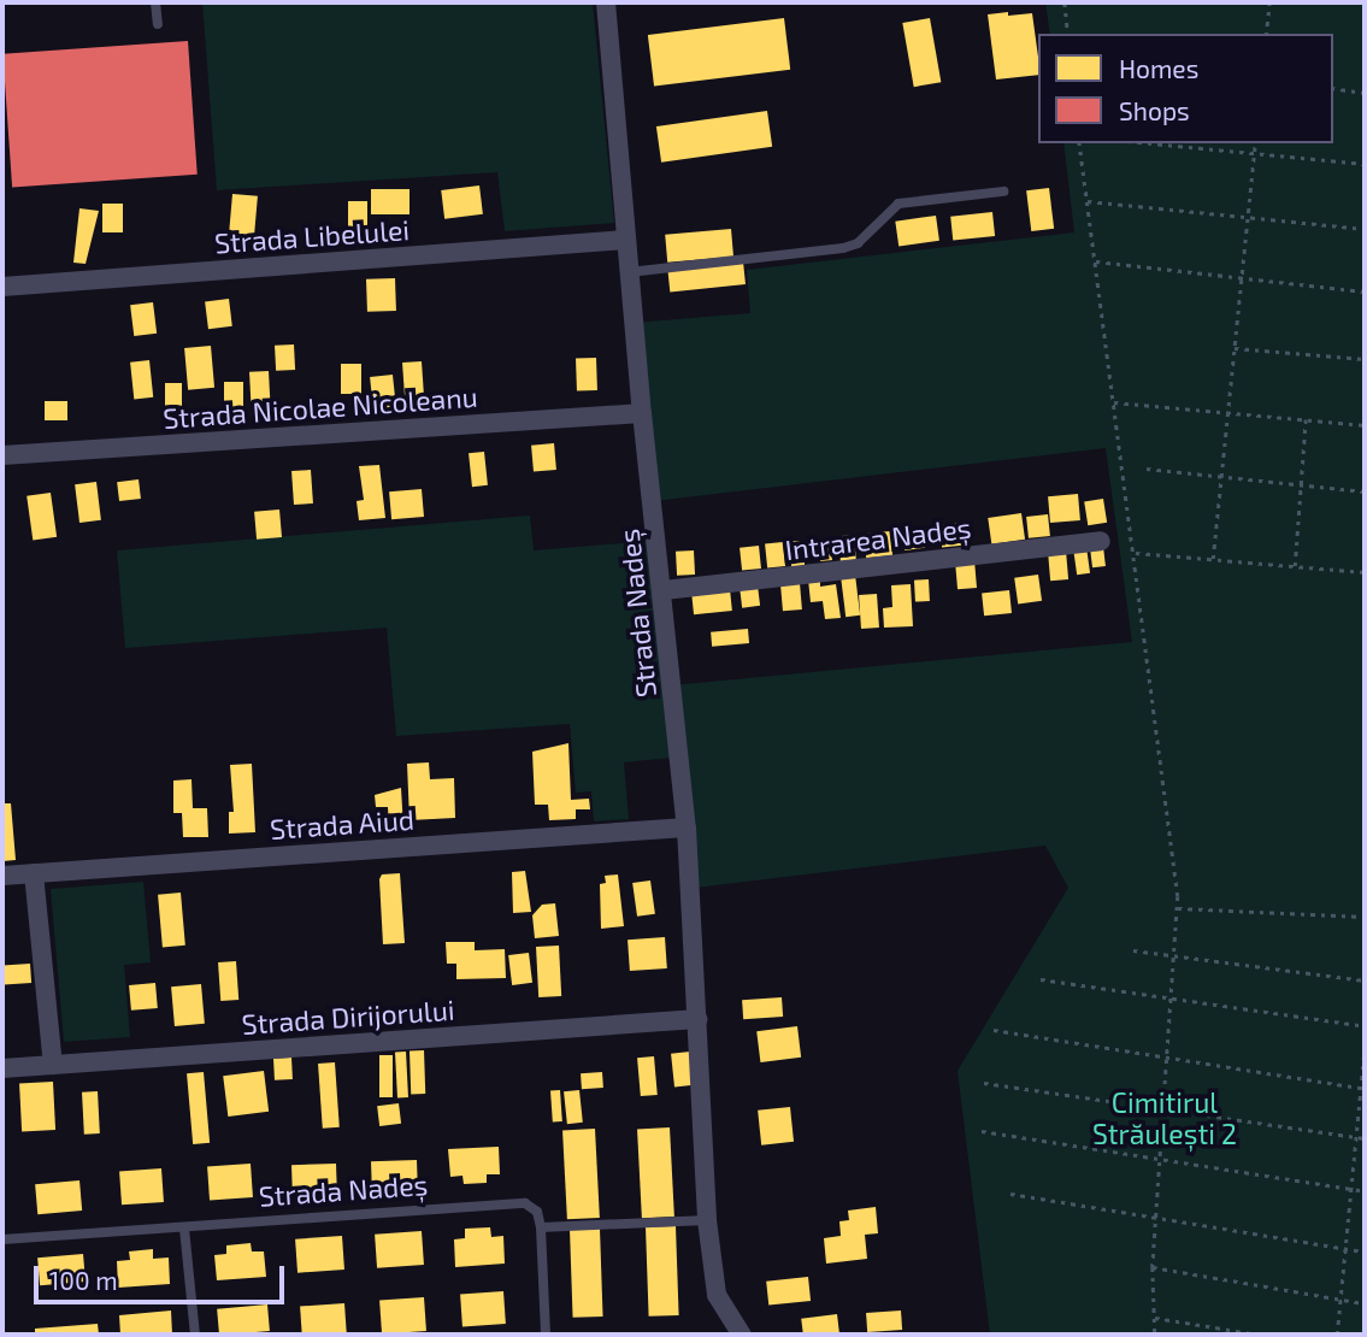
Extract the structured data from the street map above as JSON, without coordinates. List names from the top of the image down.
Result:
{
  "streets": {
    "street": [
      "Strada Libelulei",
      "Strada Nicolae Nicoleanu",
      "Intrarea Nadeș",
      "Strada Nadeș",
      "Strada Aiud",
      "Strada Dirijorului"
    ]
  },
  "crossings": [
    ["Strada Libelulei", "Strada Nadeș"],
    ["Strada Nicolae Nicoleanu", "Strada Nadeș"],
    ["Intrarea Nadeș", "Strada Nadeș"],
    ["Strada Nadeș", "Strada Aiud"],
    ["Strada Nadeș", "Strada Dirijorului"]
  ],
  "parks": ["Cimitirul Străulești 2"],
  "legend": ["Homes", "Shops"],
  "scale_bar": "100 m"
}
